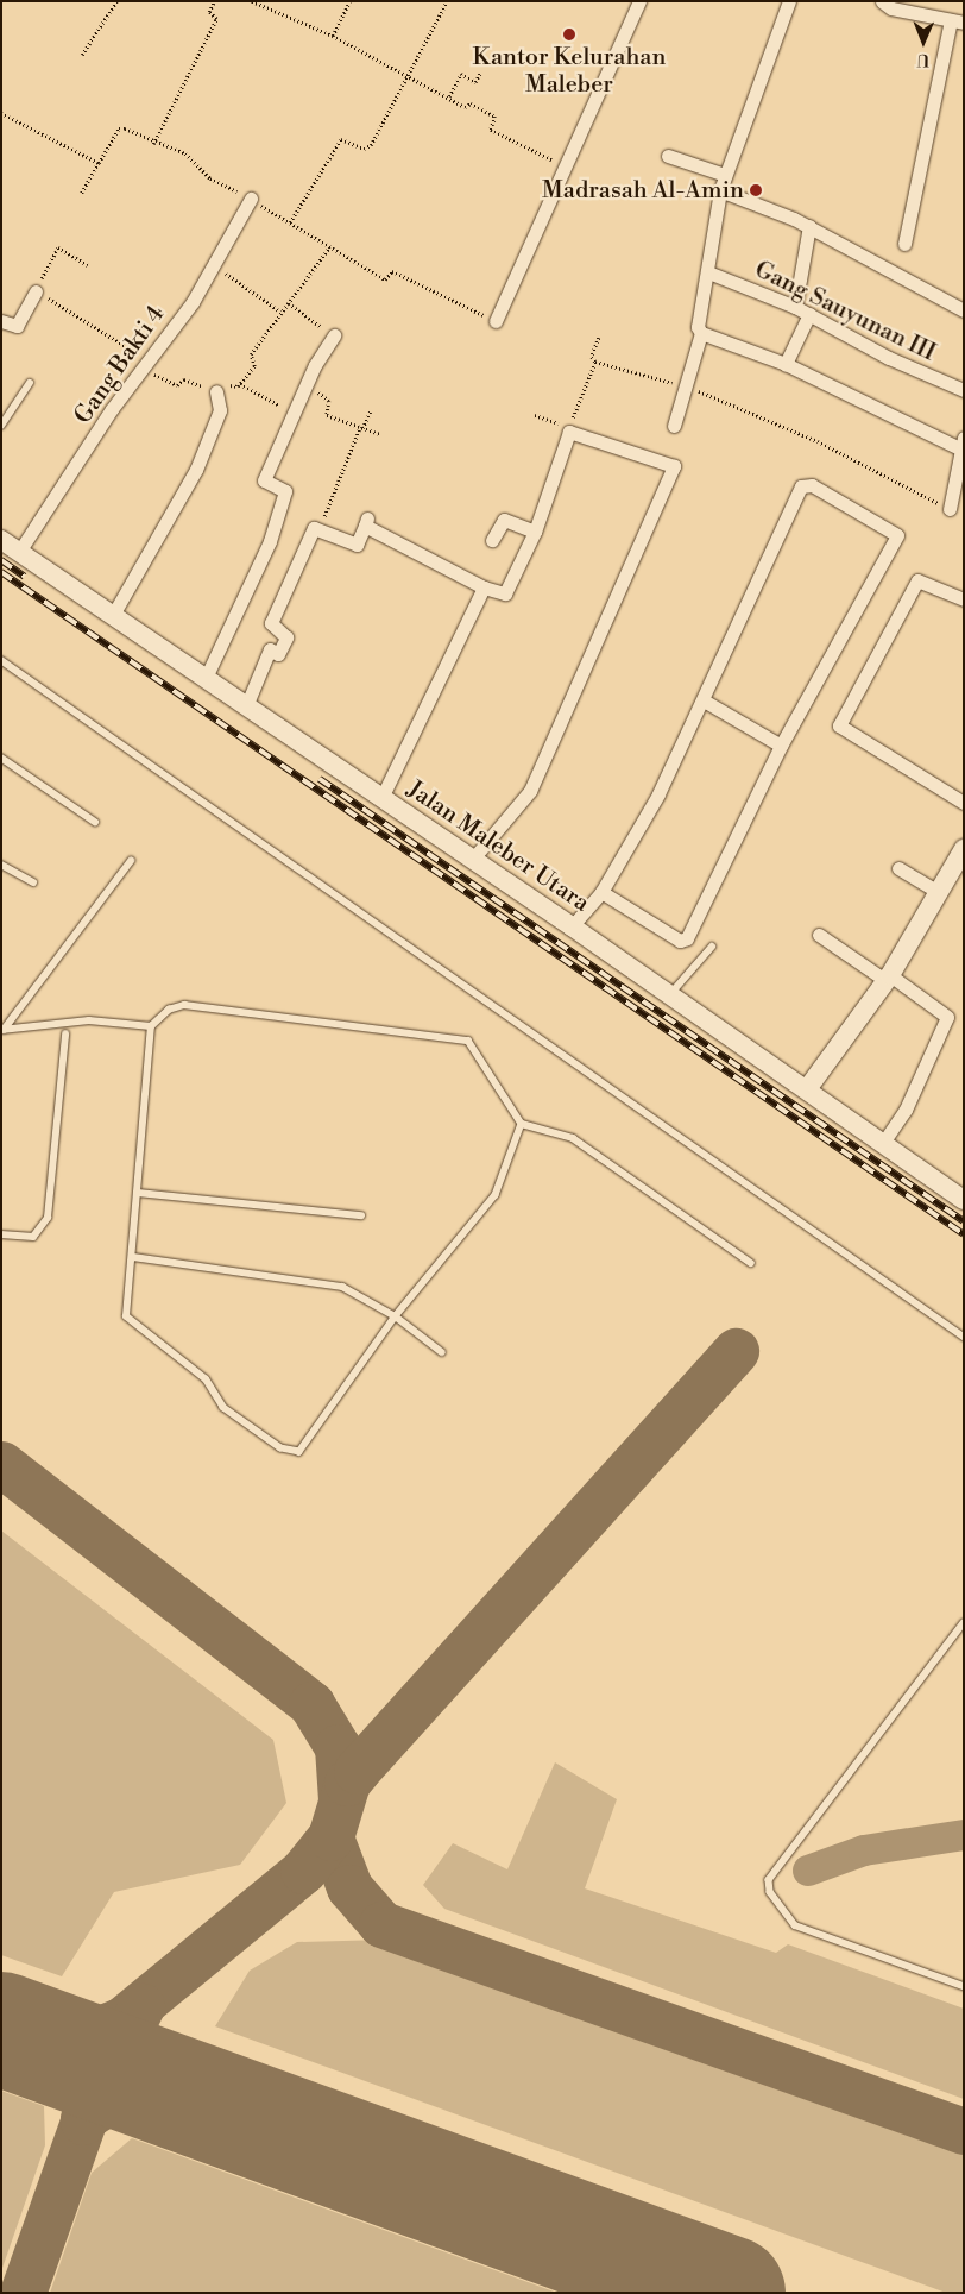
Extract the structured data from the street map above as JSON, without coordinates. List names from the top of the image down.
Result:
{
  "streets": {
    "street": ["Gang Sauyunan III", "Gang Bakti 4", "Jalan Maleber Utara"]
  },
  "crossings": [
    ["Gang Bakti 4", "Jalan Maleber Utara"]
  ],
  "places": ["Kantor Kelurahan Maleber", "Madrasah Al-Amin"],
  "north": "bottom"
}
